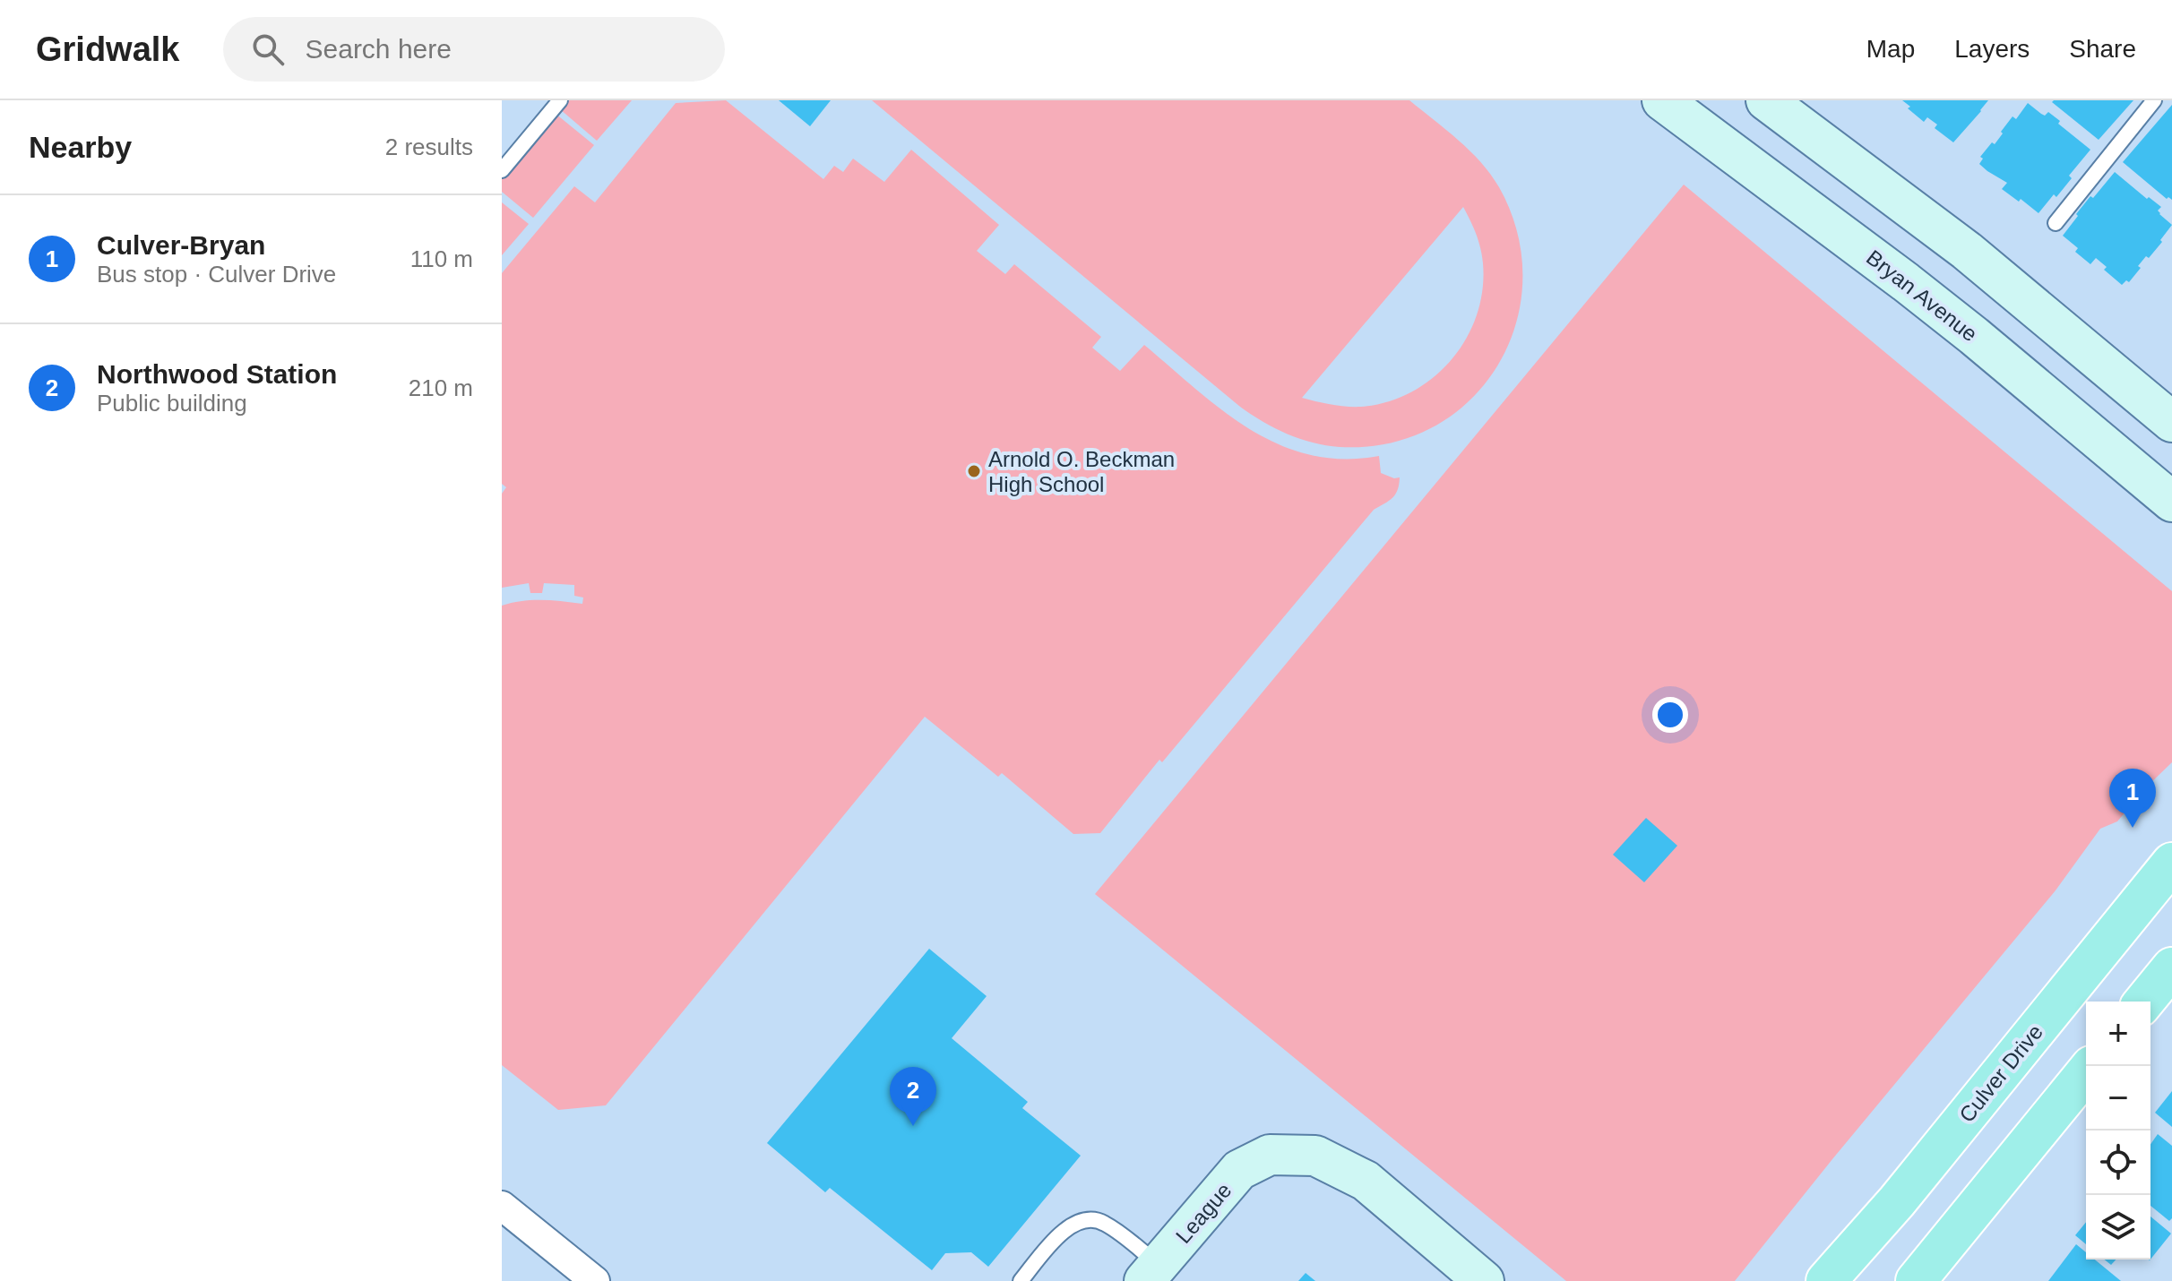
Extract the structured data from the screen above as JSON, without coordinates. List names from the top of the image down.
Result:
{
  "streets": {
    "main road": ["Bryan Avenue", "Culver Drive", "League"]
  },
  "places": ["Arnold O. Beckman High School"],
  "page": {
    "header": "Gridwalk",
    "search": "Search here",
    "nav": ["Map", "Layers", "Share"],
    "heading": ["Nearby", "2 results"],
    "list": [
      {
        "mark": "1",
        "name": "Culver-Bryan",
        "note": "Bus stop · Culver Drive",
        "value": "110 m"
      },
      {
        "mark": "2",
        "name": "Northwood Station",
        "note": "Public building",
        "value": "210 m"
      }
    ],
    "pins": ["1", "2"],
    "map_buttons": ["+", "−"]
  }
}
